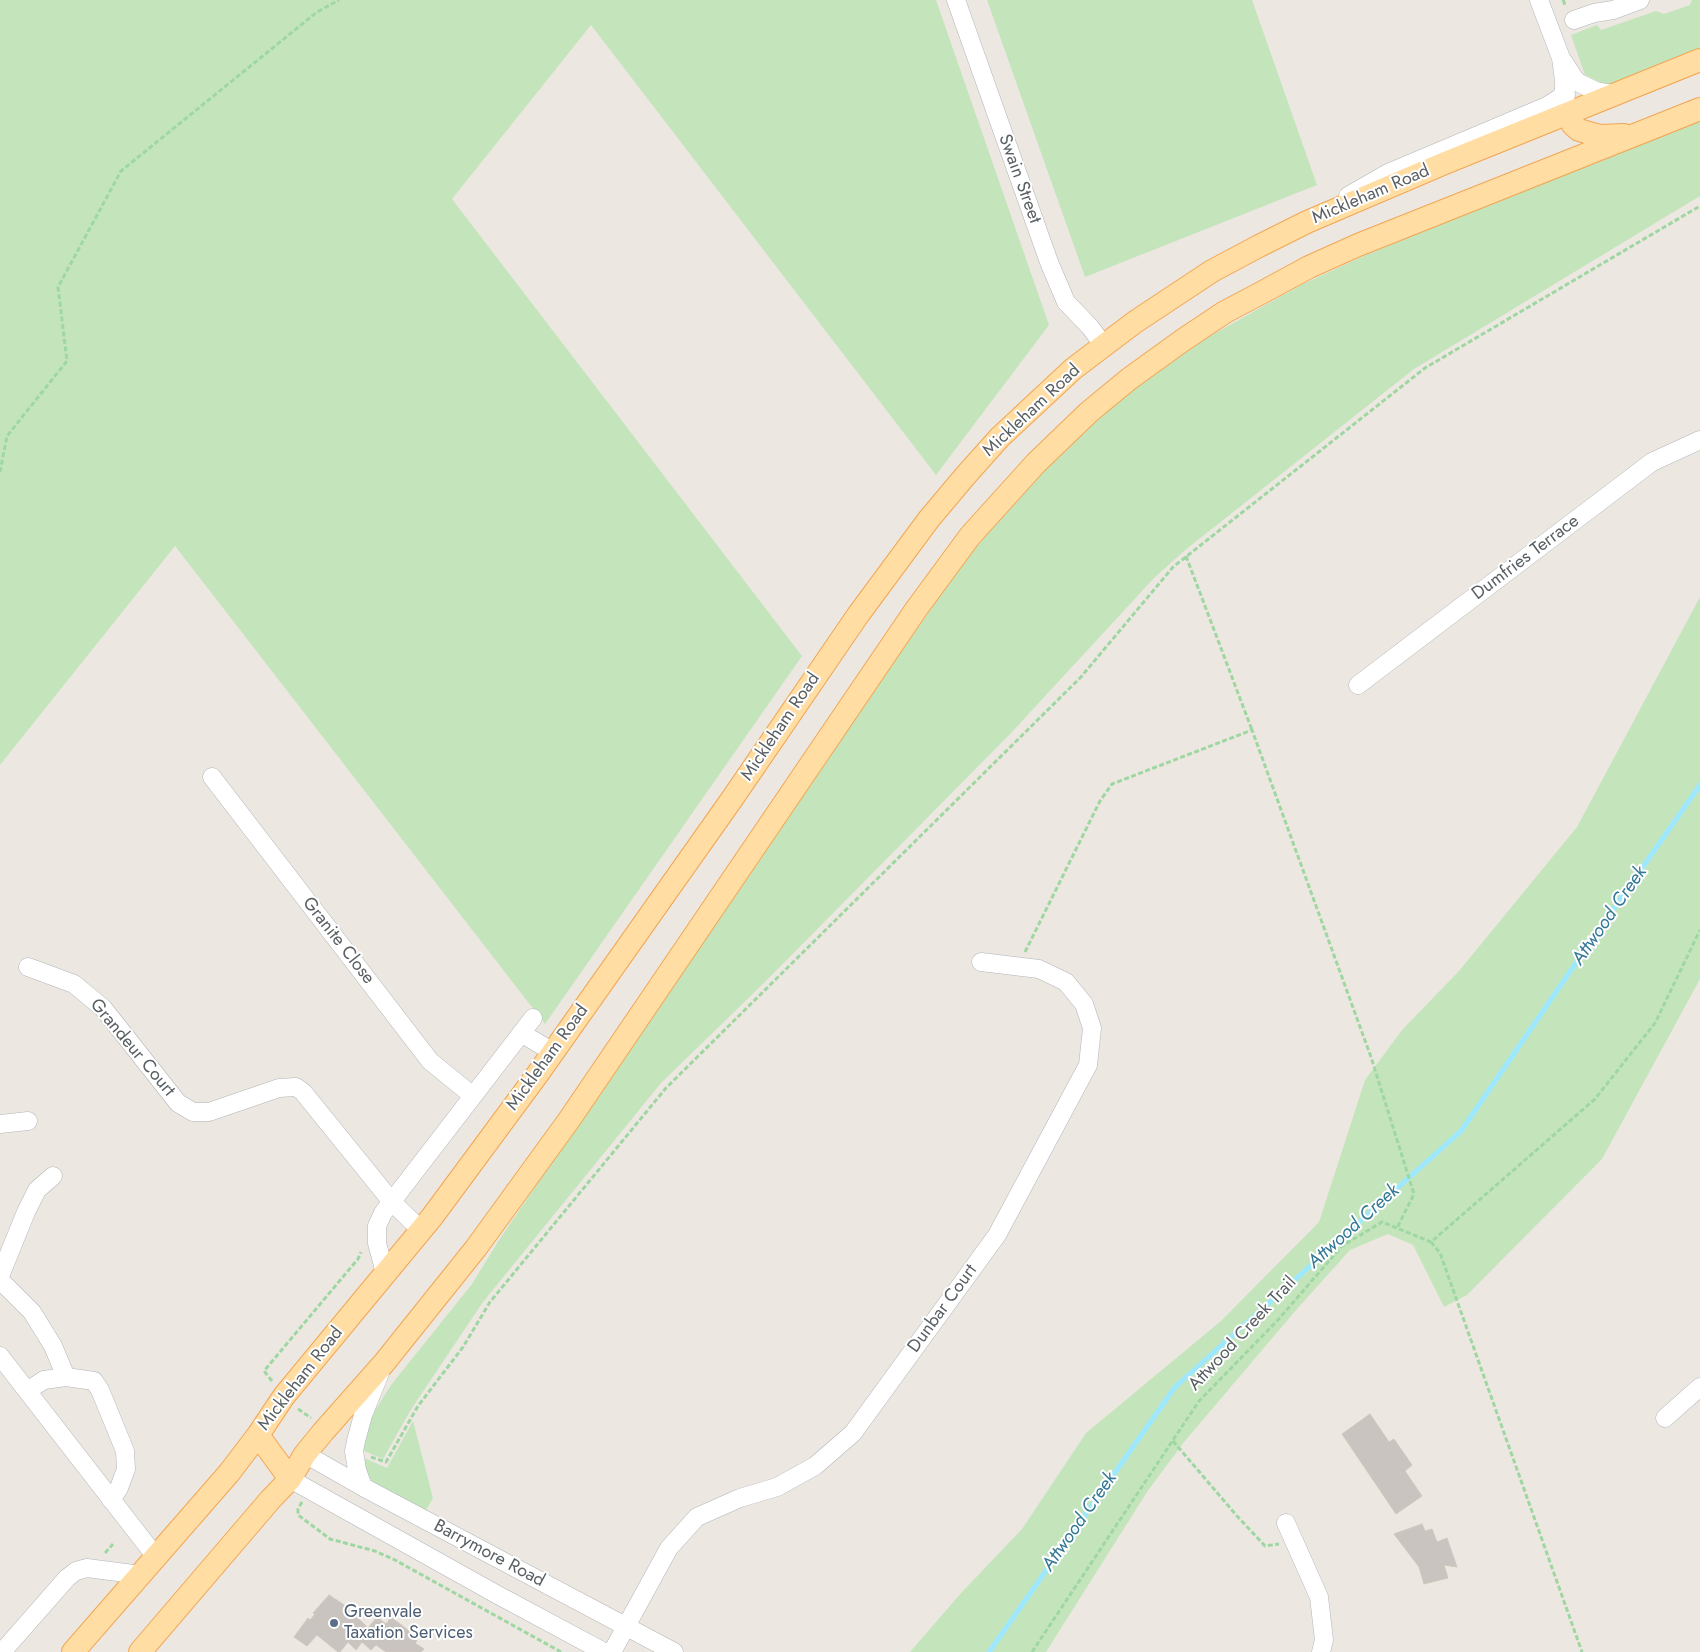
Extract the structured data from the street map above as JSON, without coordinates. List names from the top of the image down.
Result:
{
  "streets": {
    "main road": ["Mickleham Road"],
    "street": [
      "Swain Street",
      "Dumfries Terrace",
      "Granite Close",
      "Grandeur Court",
      "Dunbar Court",
      "Barrymore Road"
    ],
    "path": ["Attwood Creek Trail"]
  },
  "crossings": [
    ["Swain Street", "Mickleham Road"],
    ["Dunbar Court", "Barrymore Road"]
  ],
  "water": ["Attwood Creek"],
  "places": ["Greenvale Taxation Services"]
}
